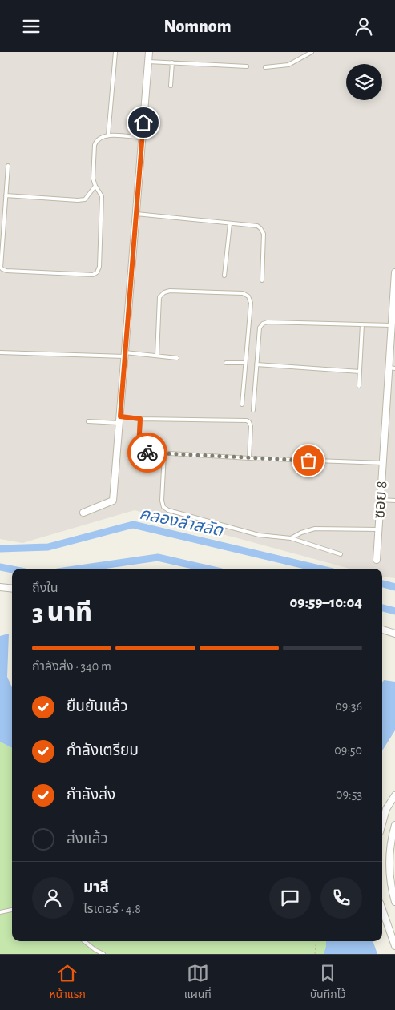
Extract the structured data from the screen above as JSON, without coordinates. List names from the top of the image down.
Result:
{
  "streets": {
    "street": ["ซอย 8"]
  },
  "water": ["คลองลำสลัด"],
  "page": {
    "header": "Nomnom",
    "heading": ["3 นาที", "ถึงใน", "09:59–10:04"],
    "panel": ["มาลี", "ไรเดอร์ · 4.8"],
    "bar": "กำลังส่ง · 340 m",
    "list": [
      ["ยืนยันแล้ว", "09:36"],
      ["กำลังเตรียม", "09:50"],
      ["กำลังส่ง", "09:53"],
      "ส่งแล้ว"
    ],
    "tabs": ["หน้าแรก", "แผนที่", "บันทึกไว้"]
  }
}
